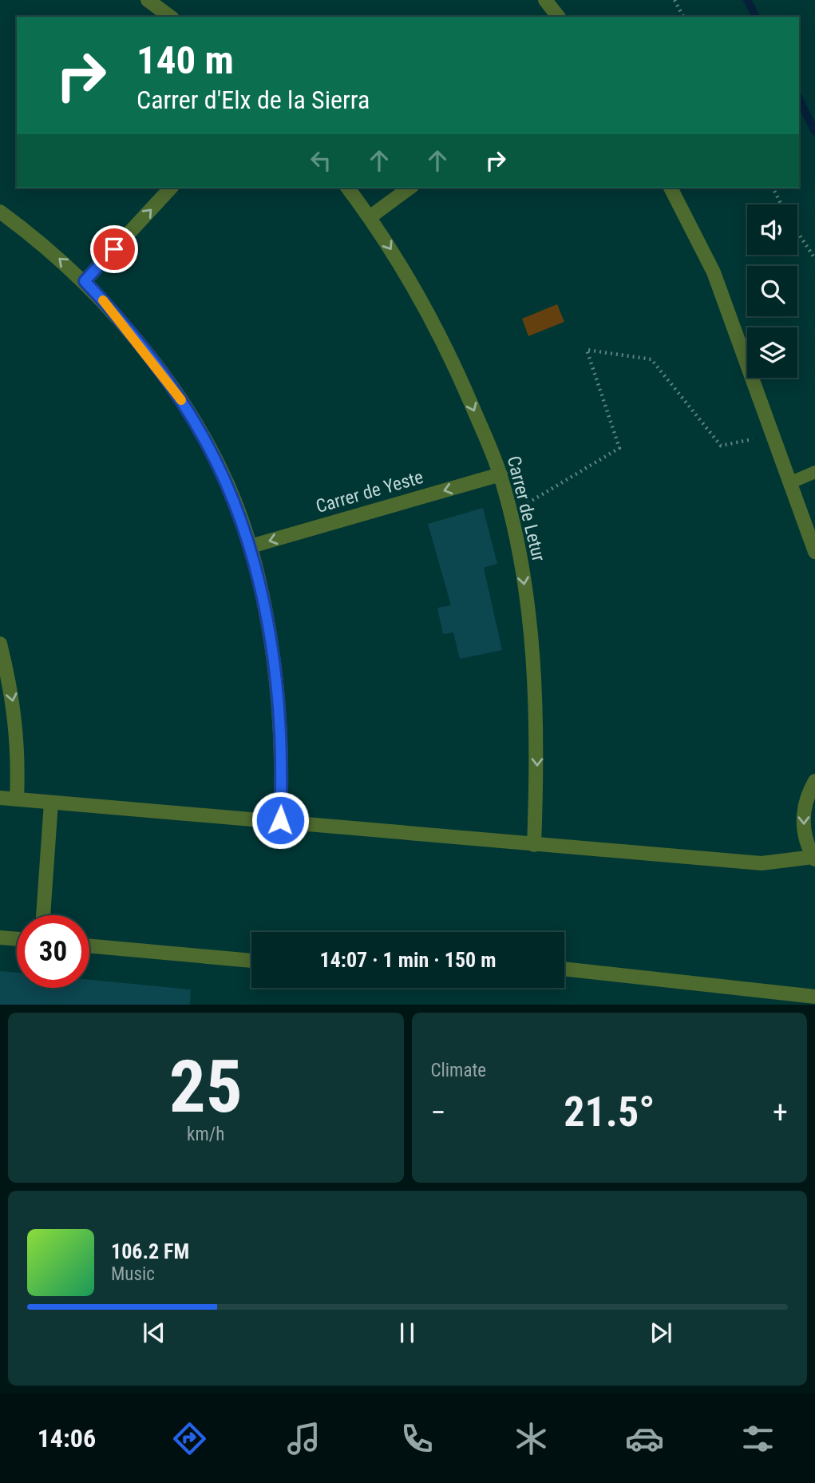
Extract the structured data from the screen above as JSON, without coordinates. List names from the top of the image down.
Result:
{
  "streets": {
    "street": ["Carrer de Yeste", "Carrer de Letur"]
  },
  "crossings": [
    ["Carrer de Yeste", "Carrer de Letur"]
  ],
  "one_way": ["Carrer de Yeste", "Carrer de Letur"],
  "page": {
    "turn": ["140 m", "Carrer d'Elx de la Sierra"],
    "limit": "30",
    "trip": "14:07 · 1 min · 150 m",
    "tile": [
      ["25", "km/h"],
      "Climate"
    ],
    "heat": ["−", "21.5°", "+"],
    "song": ["106.2 FM", "Music"],
    "tabs": "14:06"
  }
}
